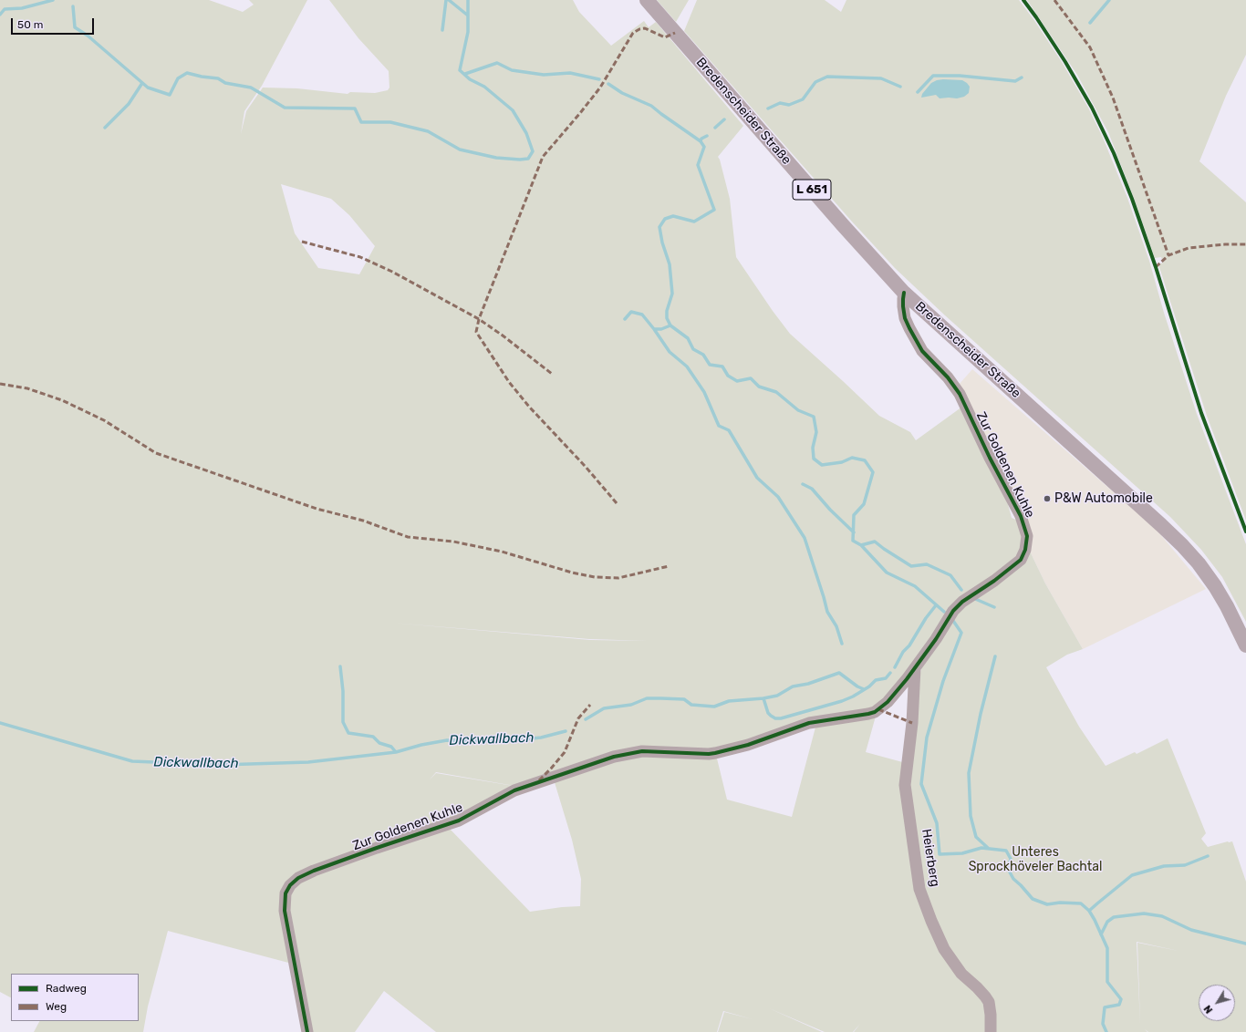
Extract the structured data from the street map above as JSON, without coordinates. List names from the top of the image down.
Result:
{
  "streets": {
    "main road": ["Bredenscheider Straße", "L 651"],
    "street": ["Zur Goldenen Kuhle", "Heierberg"]
  },
  "crossings": [
    ["Bredenscheider Straße", "Zur Goldenen Kuhle"],
    ["Zur Goldenen Kuhle", "Heierberg"]
  ],
  "water": ["Dickwallbach"],
  "parks": ["Unteres Sprockhöveler Bachtal"],
  "places": ["P&W Automobile"],
  "legend": ["Radweg", "Weg"],
  "scale_bar": "50 m",
  "north": "bottom left"
}
